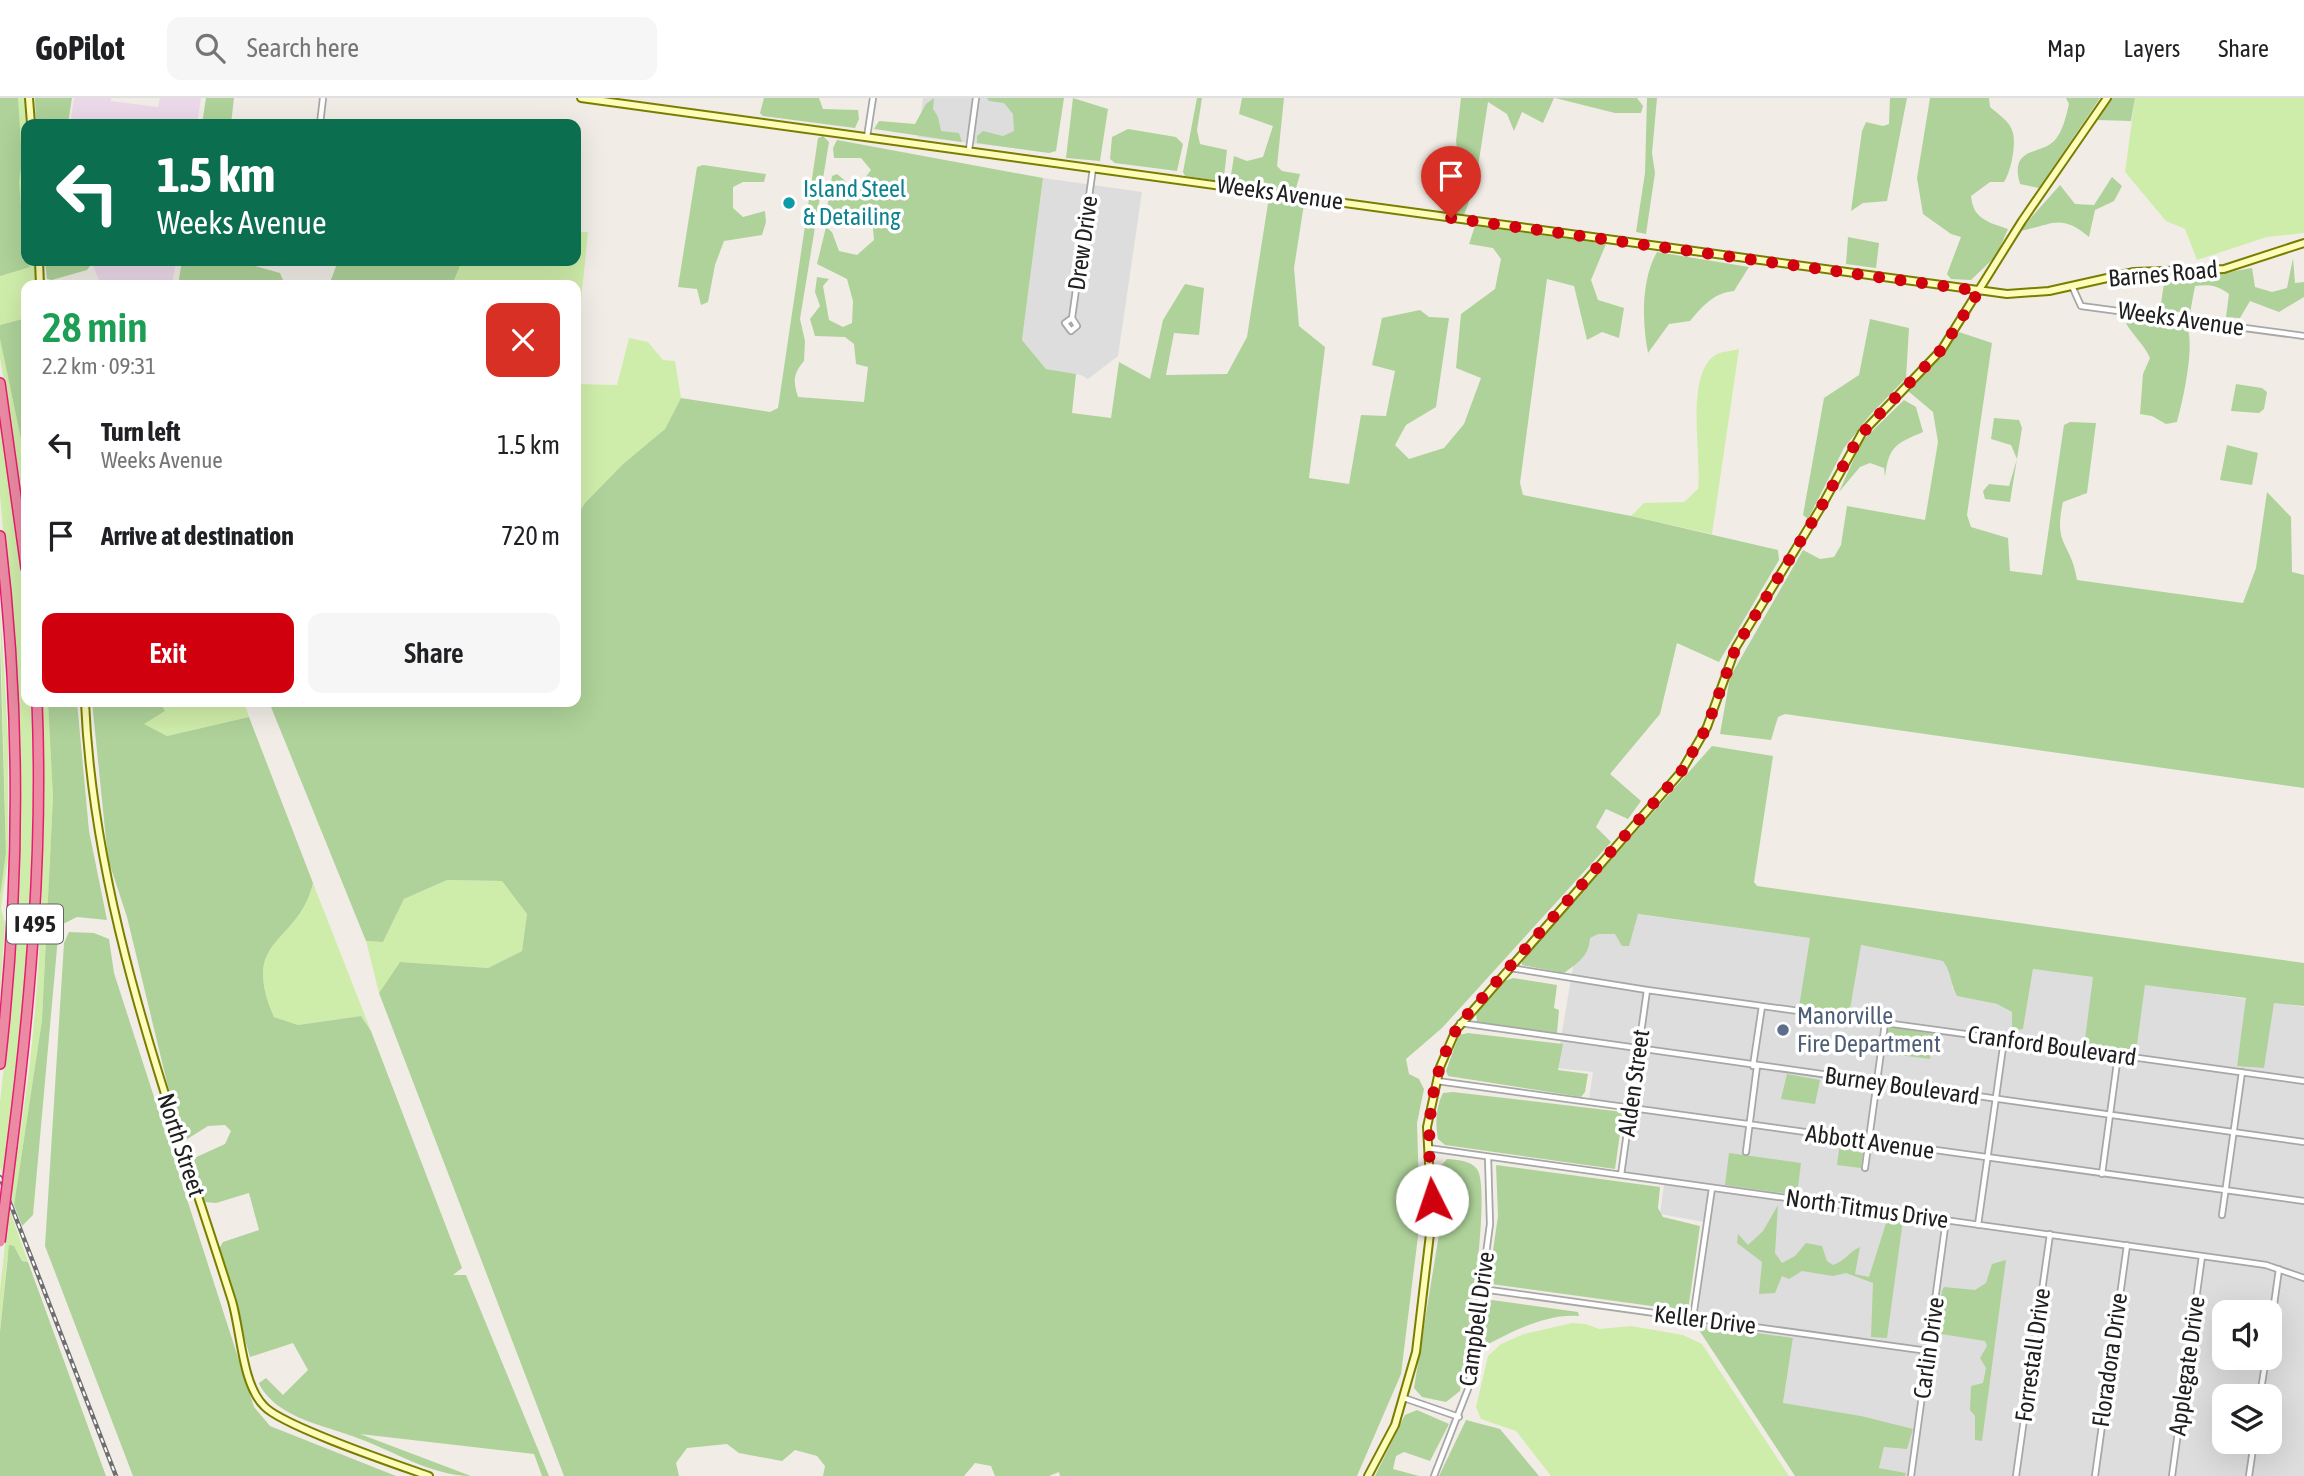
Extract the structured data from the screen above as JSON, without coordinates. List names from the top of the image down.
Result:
{
  "streets": {
    "highway": ["I 495"],
    "street": [
      "Weeks Avenue",
      "Drew Drive",
      "Barnes Road",
      "Cranford Boulevard",
      "Alden Street",
      "Burney Boulevard",
      "Abbott Avenue",
      "North Street",
      "North Titmus Drive",
      "Campbell Drive",
      "Keller Drive",
      "Carlin Drive",
      "Forrestall Drive",
      "Floradora Drive",
      "Applegate Drive"
    ]
  },
  "crossings": [
    ["Weeks Avenue", "Drew Drive"],
    ["Weeks Avenue", "Barnes Road"],
    ["Cranford Boulevard", "Alden Street"],
    ["Alden Street", "Burney Boulevard"],
    ["Alden Street", "Abbott Avenue"],
    ["Alden Street", "North Titmus Drive"],
    ["North Titmus Drive", "Campbell Drive"],
    ["North Titmus Drive", "Carlin Drive"],
    ["North Titmus Drive", "Forrestall Drive"],
    ["North Titmus Drive", "Floradora Drive"],
    ["North Titmus Drive", "Applegate Drive"],
    ["Campbell Drive", "Keller Drive"],
    ["Keller Drive", "Carlin Drive"]
  ],
  "places": ["Island Steel & Detailing", "Manorville Fire Department"],
  "page": {
    "header": "GoPilot",
    "search": "Search here",
    "nav": ["Map", "Layers", "Share"],
    "turn": ["1.5 km", "Weeks Avenue"],
    "heading": ["28 min", "2.2 km · 09:31"],
    "list": [
      {
        "name": "Turn left",
        "note": "Weeks Avenue",
        "value": "1.5 km"
      },
      {
        "name": "Arrive at destination",
        "value": "720 m"
      }
    ],
    "buttons": ["Exit", "Share"]
  }
}
